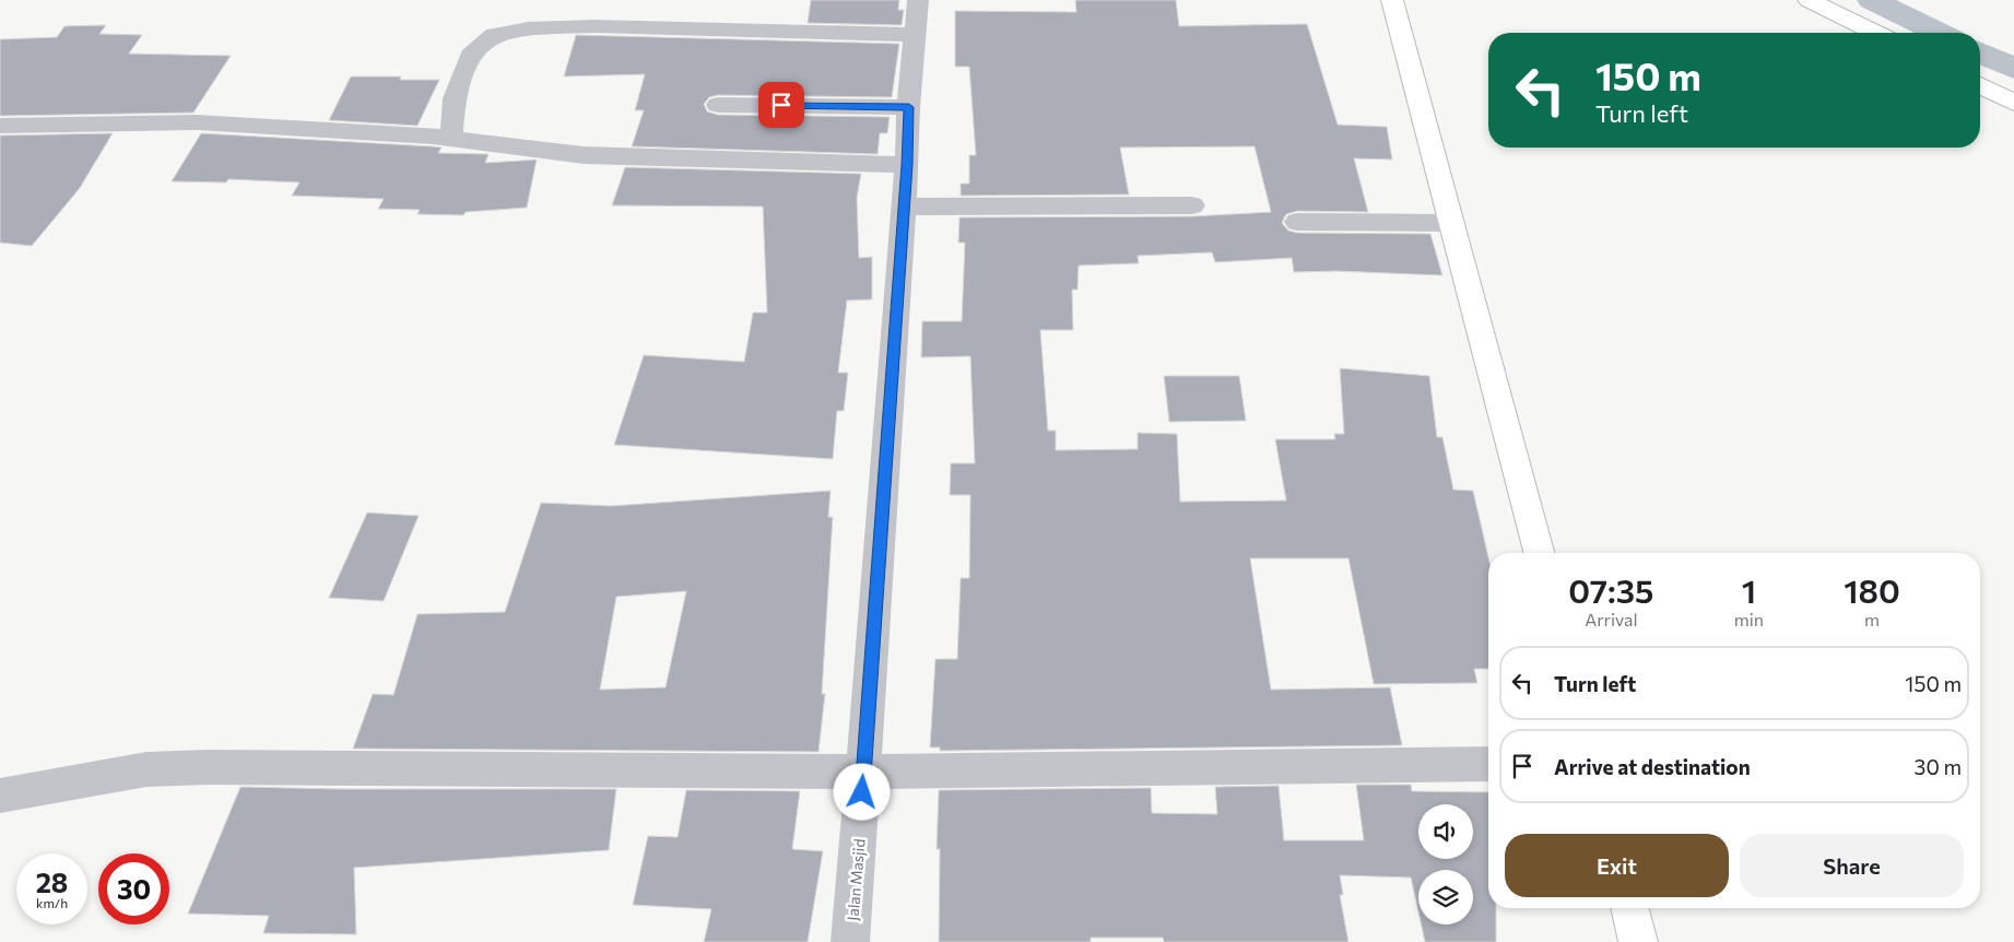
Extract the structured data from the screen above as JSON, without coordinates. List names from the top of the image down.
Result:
{
  "streets": {
    "street": ["Jalan Masjid"]
  },
  "page": {
    "turn": ["150 m", "Turn left"],
    "eta": [
      "07:35",
      "Arrival",
      "1",
      "min",
      "180",
      "m"
    ],
    "list": [
      {
        "name": "Turn left",
        "value": "150 m"
      },
      {
        "name": "Arrive at destination",
        "value": "30 m"
      }
    ],
    "buttons": ["Exit", "Share"],
    "speed": "28 km/h",
    "limit": "30"
  }
}
